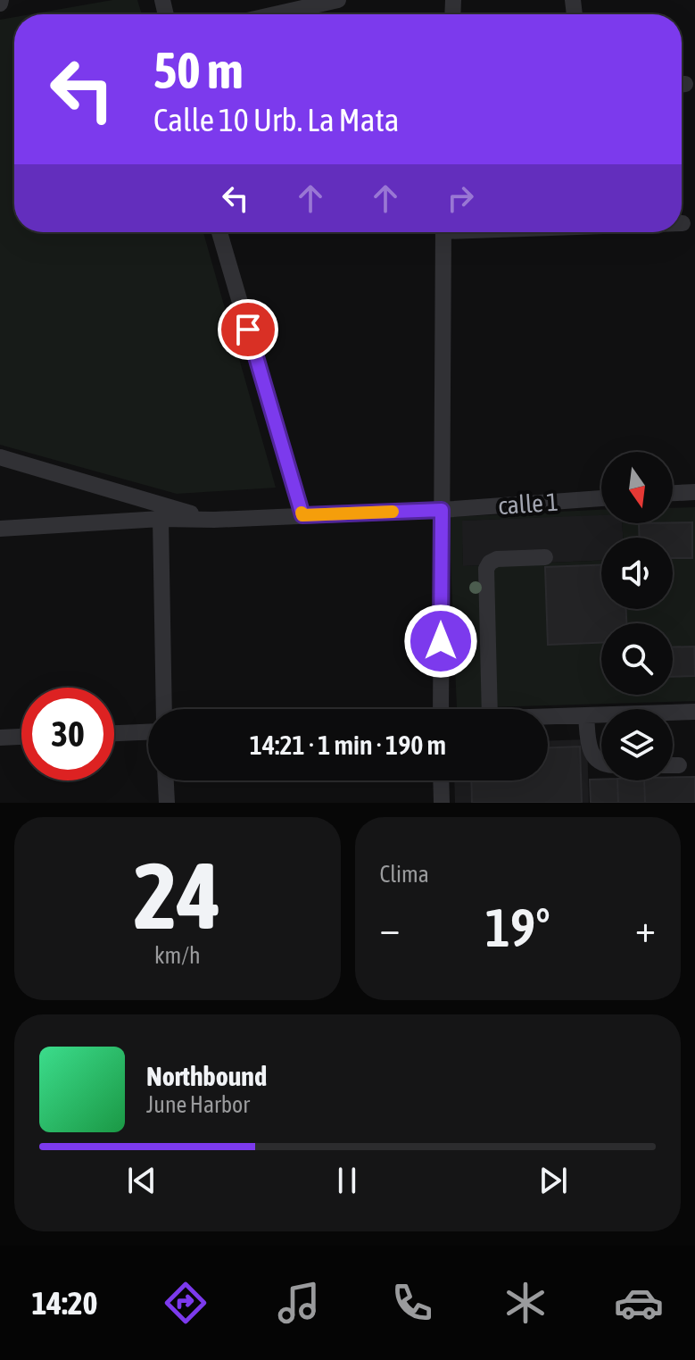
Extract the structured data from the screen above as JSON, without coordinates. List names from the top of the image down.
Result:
{
  "streets": {
    "street": ["calle 1"]
  },
  "north": "bottom",
  "page": {
    "turn": ["50 m", "Calle 10 Urb. La Mata"],
    "limit": "30",
    "trip": "14:21 · 1 min · 190 m",
    "tile": [
      ["24", "km/h"],
      "Clima"
    ],
    "heat": ["−", "19°", "+"],
    "song": ["Northbound", "June Harbor"],
    "tabs": "14:20"
  }
}
